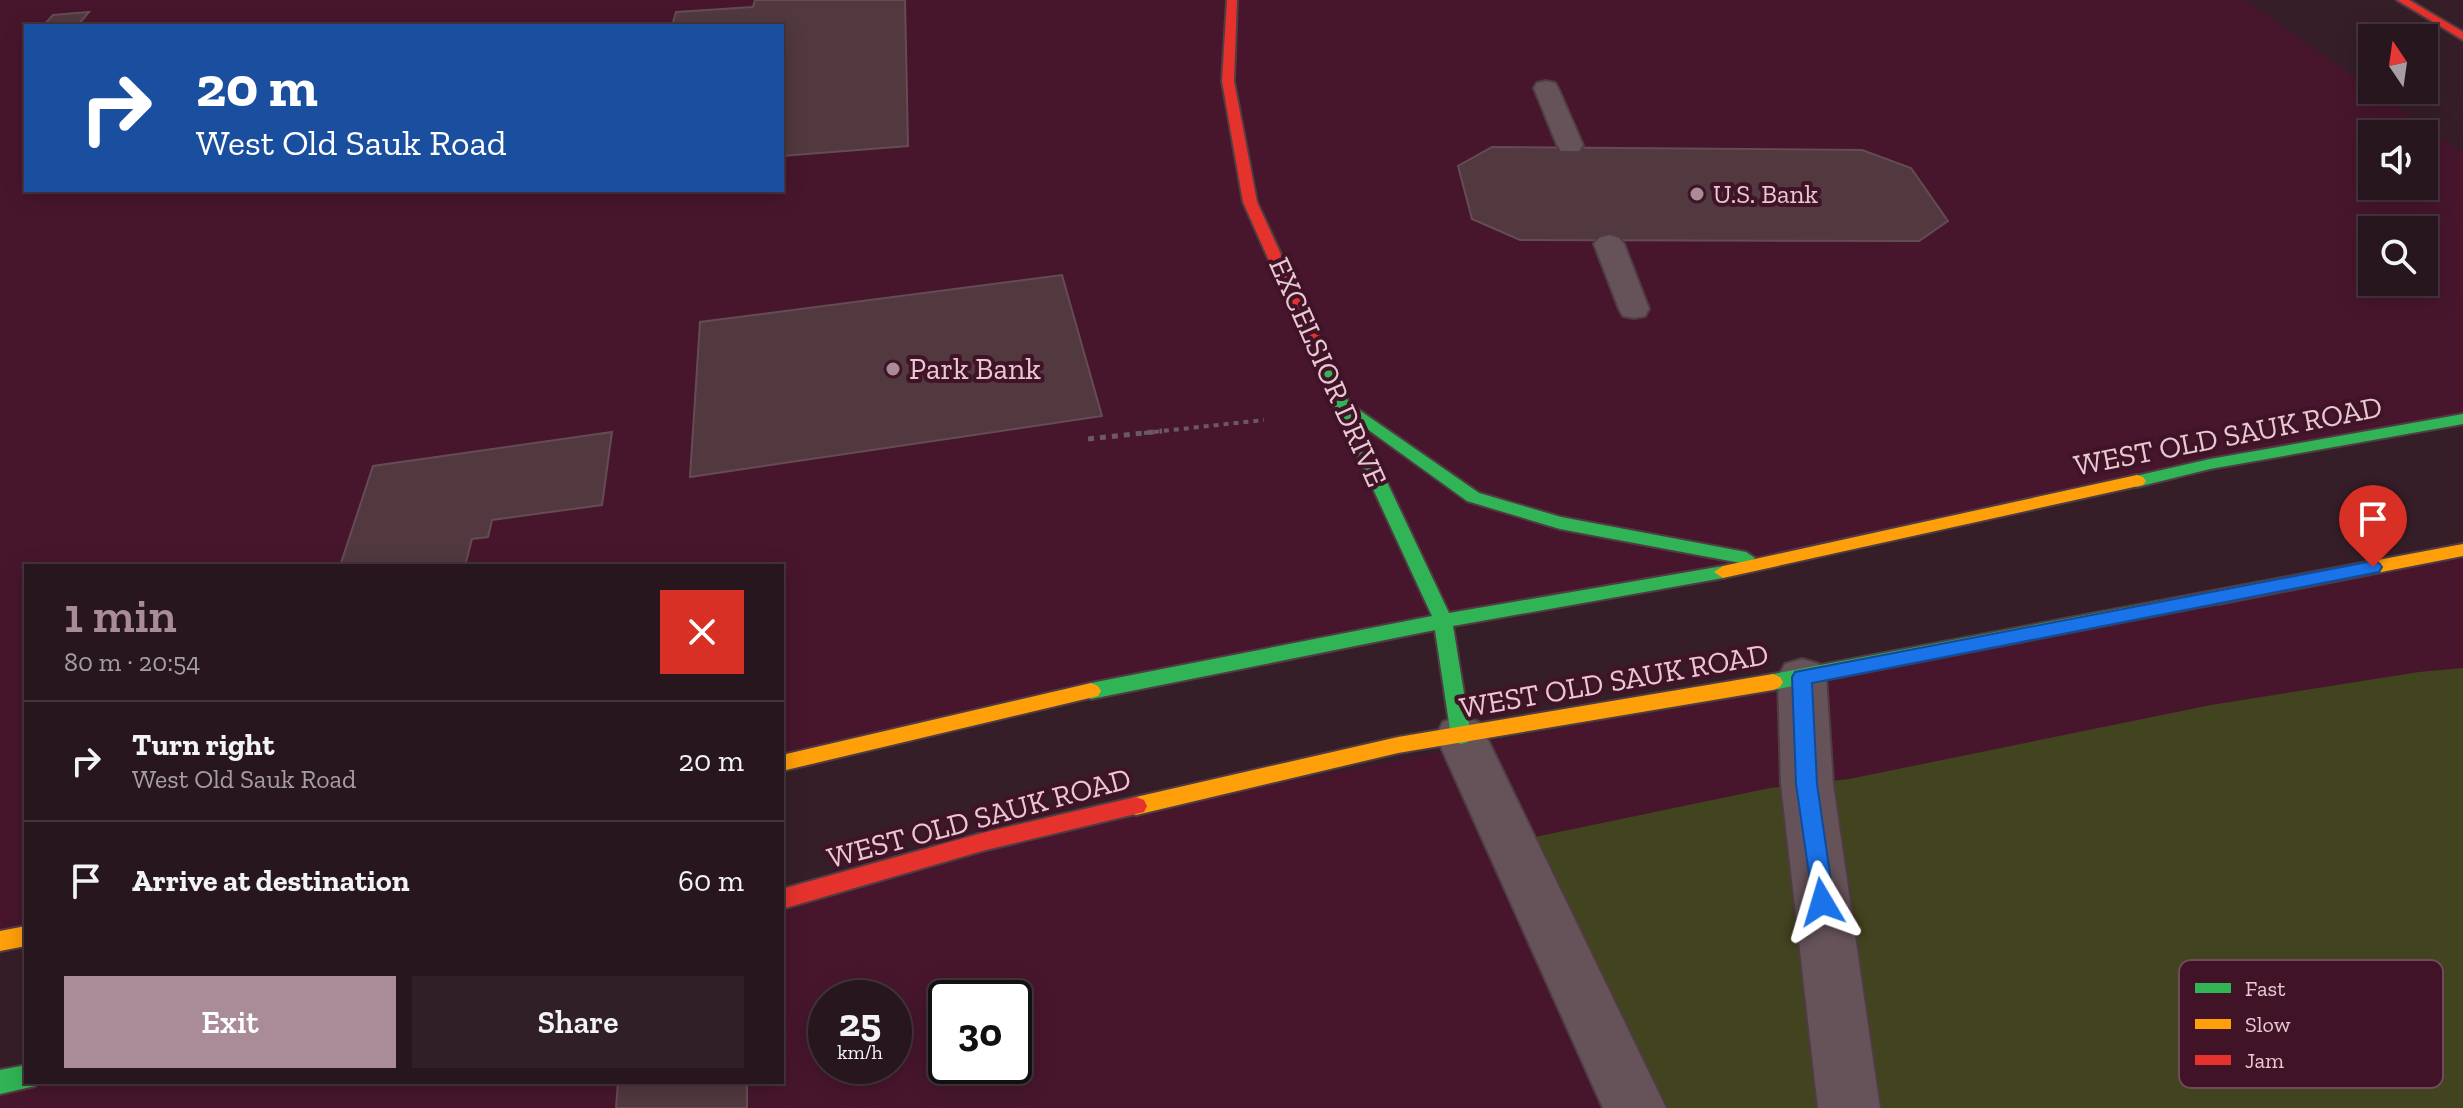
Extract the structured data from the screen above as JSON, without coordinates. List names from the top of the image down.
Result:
{
  "streets": {
    "main road": ["EXCELSIOR DRIVE", "WEST OLD SAUK ROAD"]
  },
  "crossings": [
    ["EXCELSIOR DRIVE", "WEST OLD SAUK ROAD"]
  ],
  "places": ["U.S. Bank", "Park Bank"],
  "legend": ["Fast", "Slow", "Jam"],
  "north": "top",
  "page": {
    "turn": ["20 m", "West Old Sauk Road"],
    "heading": ["1 min", "80 m · 20:54"],
    "list": [
      {
        "name": "Turn right",
        "note": "West Old Sauk Road",
        "value": "20 m"
      },
      {
        "name": "Arrive at destination",
        "value": "60 m"
      }
    ],
    "buttons": ["Exit", "Share"],
    "speed": "25 km/h",
    "limit": "30"
  }
}
